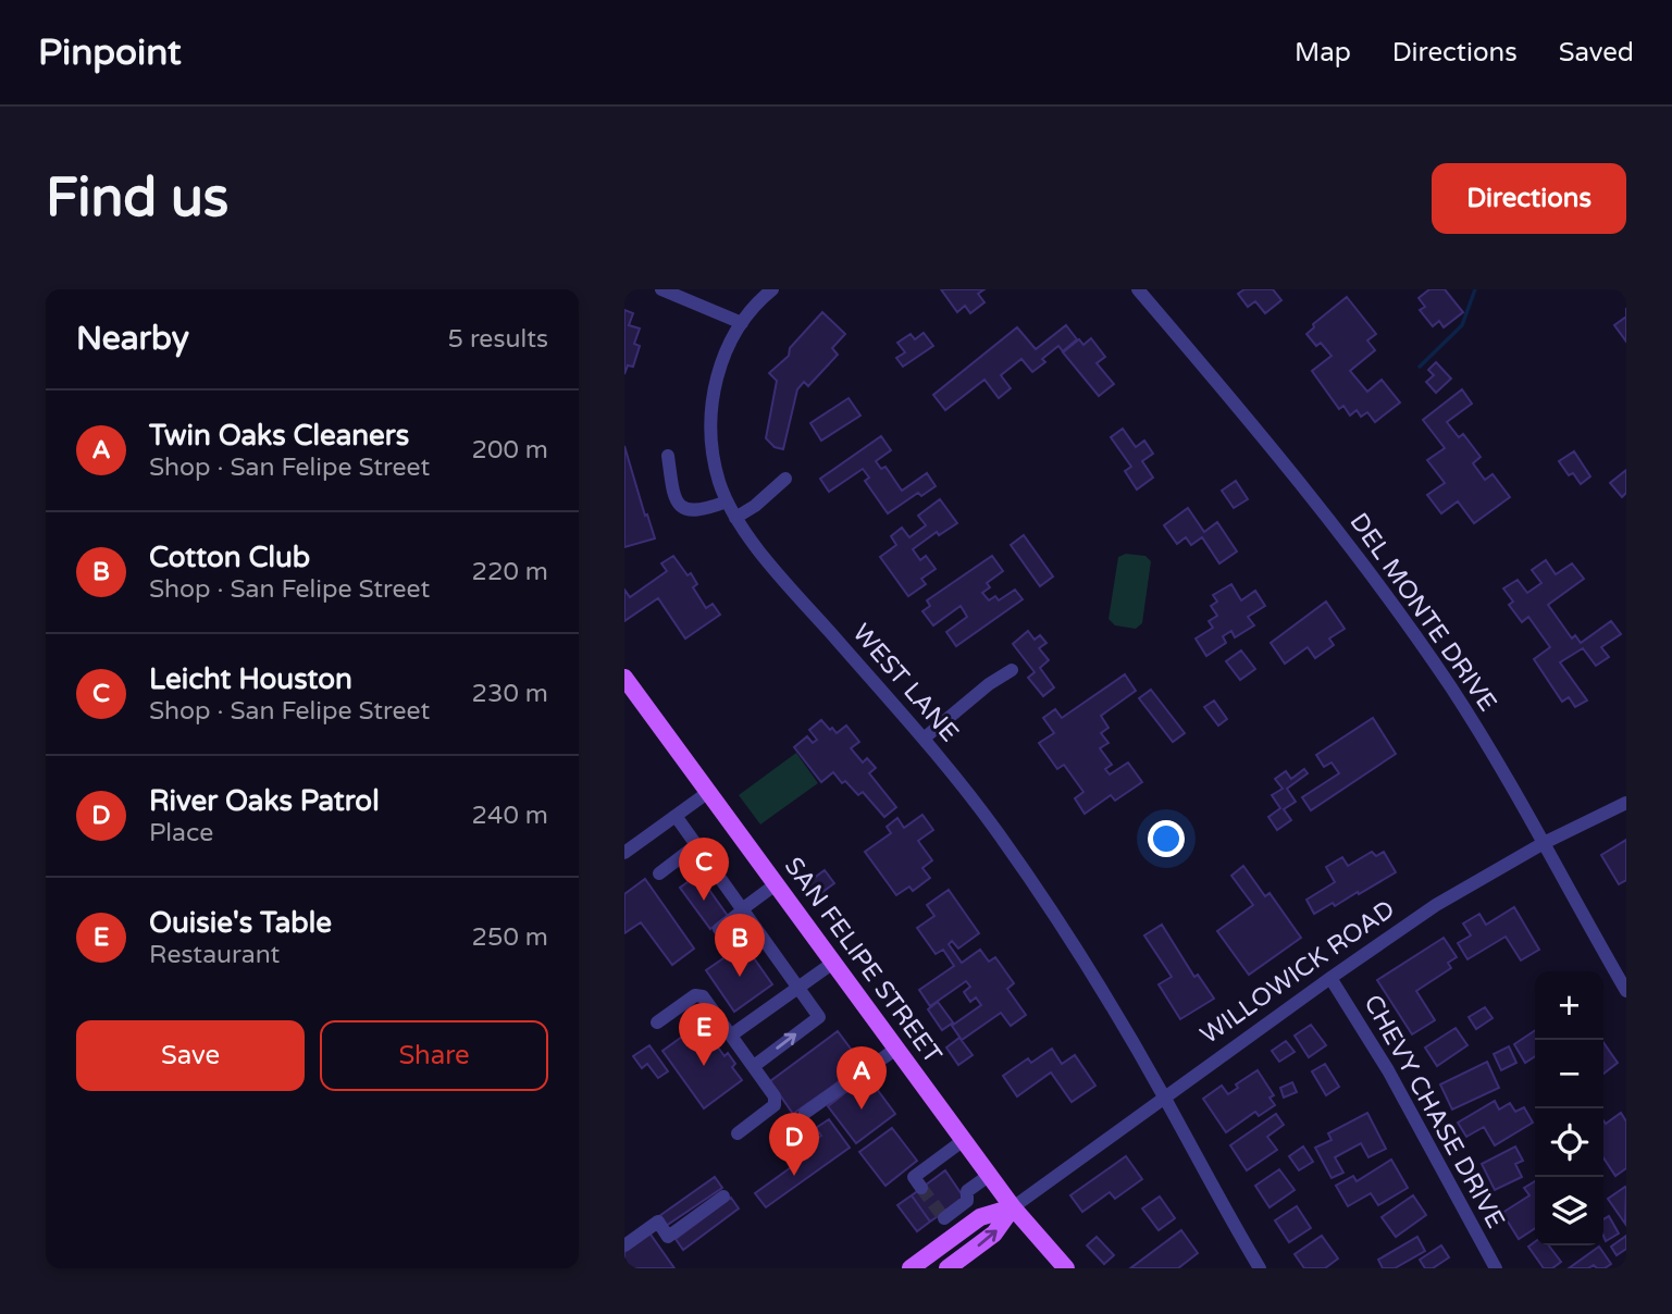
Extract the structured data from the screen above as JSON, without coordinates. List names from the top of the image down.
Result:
{
  "streets": {
    "main road": ["SAN FELIPE STREET", "WILLOWICK ROAD"],
    "street": ["DEL MONTE DRIVE", "WEST LANE", "CHEVY CHASE DRIVE"]
  },
  "crossings": [
    ["DEL MONTE DRIVE", "WILLOWICK ROAD"],
    ["WEST LANE", "WILLOWICK ROAD"],
    ["SAN FELIPE STREET", "WILLOWICK ROAD"],
    ["WILLOWICK ROAD", "CHEVY CHASE DRIVE"]
  ],
  "page": {
    "header": "Pinpoint",
    "nav": ["Map", "Directions", "Saved"],
    "buttons": [
      "Directions",
      ["Save", "Share"]
    ],
    "title": "Find us",
    "heading": ["Nearby", "5 results"],
    "list": [
      {
        "mark": "A",
        "name": "Twin Oaks Cleaners",
        "note": "Shop · San Felipe Street",
        "value": "200 m"
      },
      {
        "mark": "B",
        "name": "Cotton Club",
        "note": "Shop · San Felipe Street",
        "value": "220 m"
      },
      {
        "mark": "C",
        "name": "Leicht Houston",
        "note": "Shop · San Felipe Street",
        "value": "230 m"
      },
      {
        "mark": "D",
        "name": "River Oaks Patrol",
        "note": "Place",
        "value": "240 m"
      },
      {
        "mark": "E",
        "name": "Ouisie's Table",
        "note": "Restaurant",
        "value": "250 m"
      }
    ],
    "pins": [
      "C",
      "B",
      "E",
      "A",
      "D"
    ],
    "map_buttons": ["+", "−"]
  }
}
